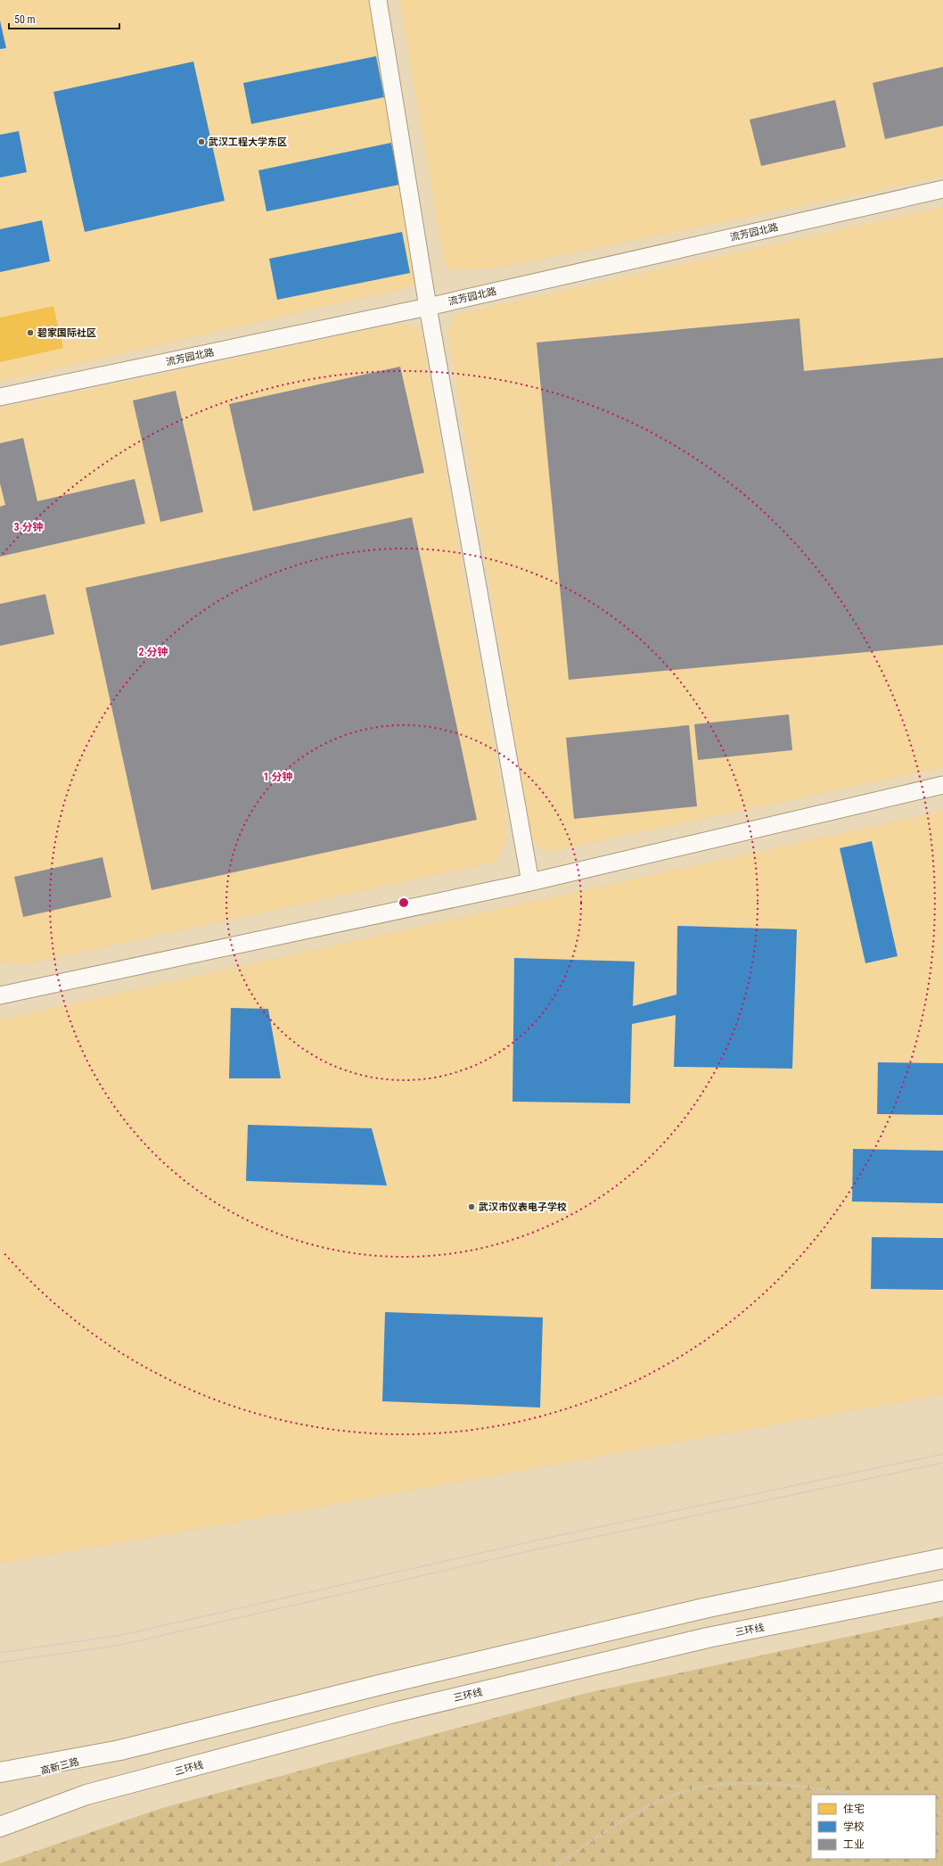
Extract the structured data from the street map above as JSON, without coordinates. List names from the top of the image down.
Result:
{
  "streets": {
    "highway": ["三环线", "高新三路"],
    "street": ["流芳园北路"]
  },
  "places": ["武汉工程大学东区", "碧家国际社区", "武汉市仪表电子学校"],
  "legend": ["住宅", "学校", "工业"],
  "scale_bar": "50 m",
  "rings": ["3 分钟", "2 分钟", "1 分钟"]
}
